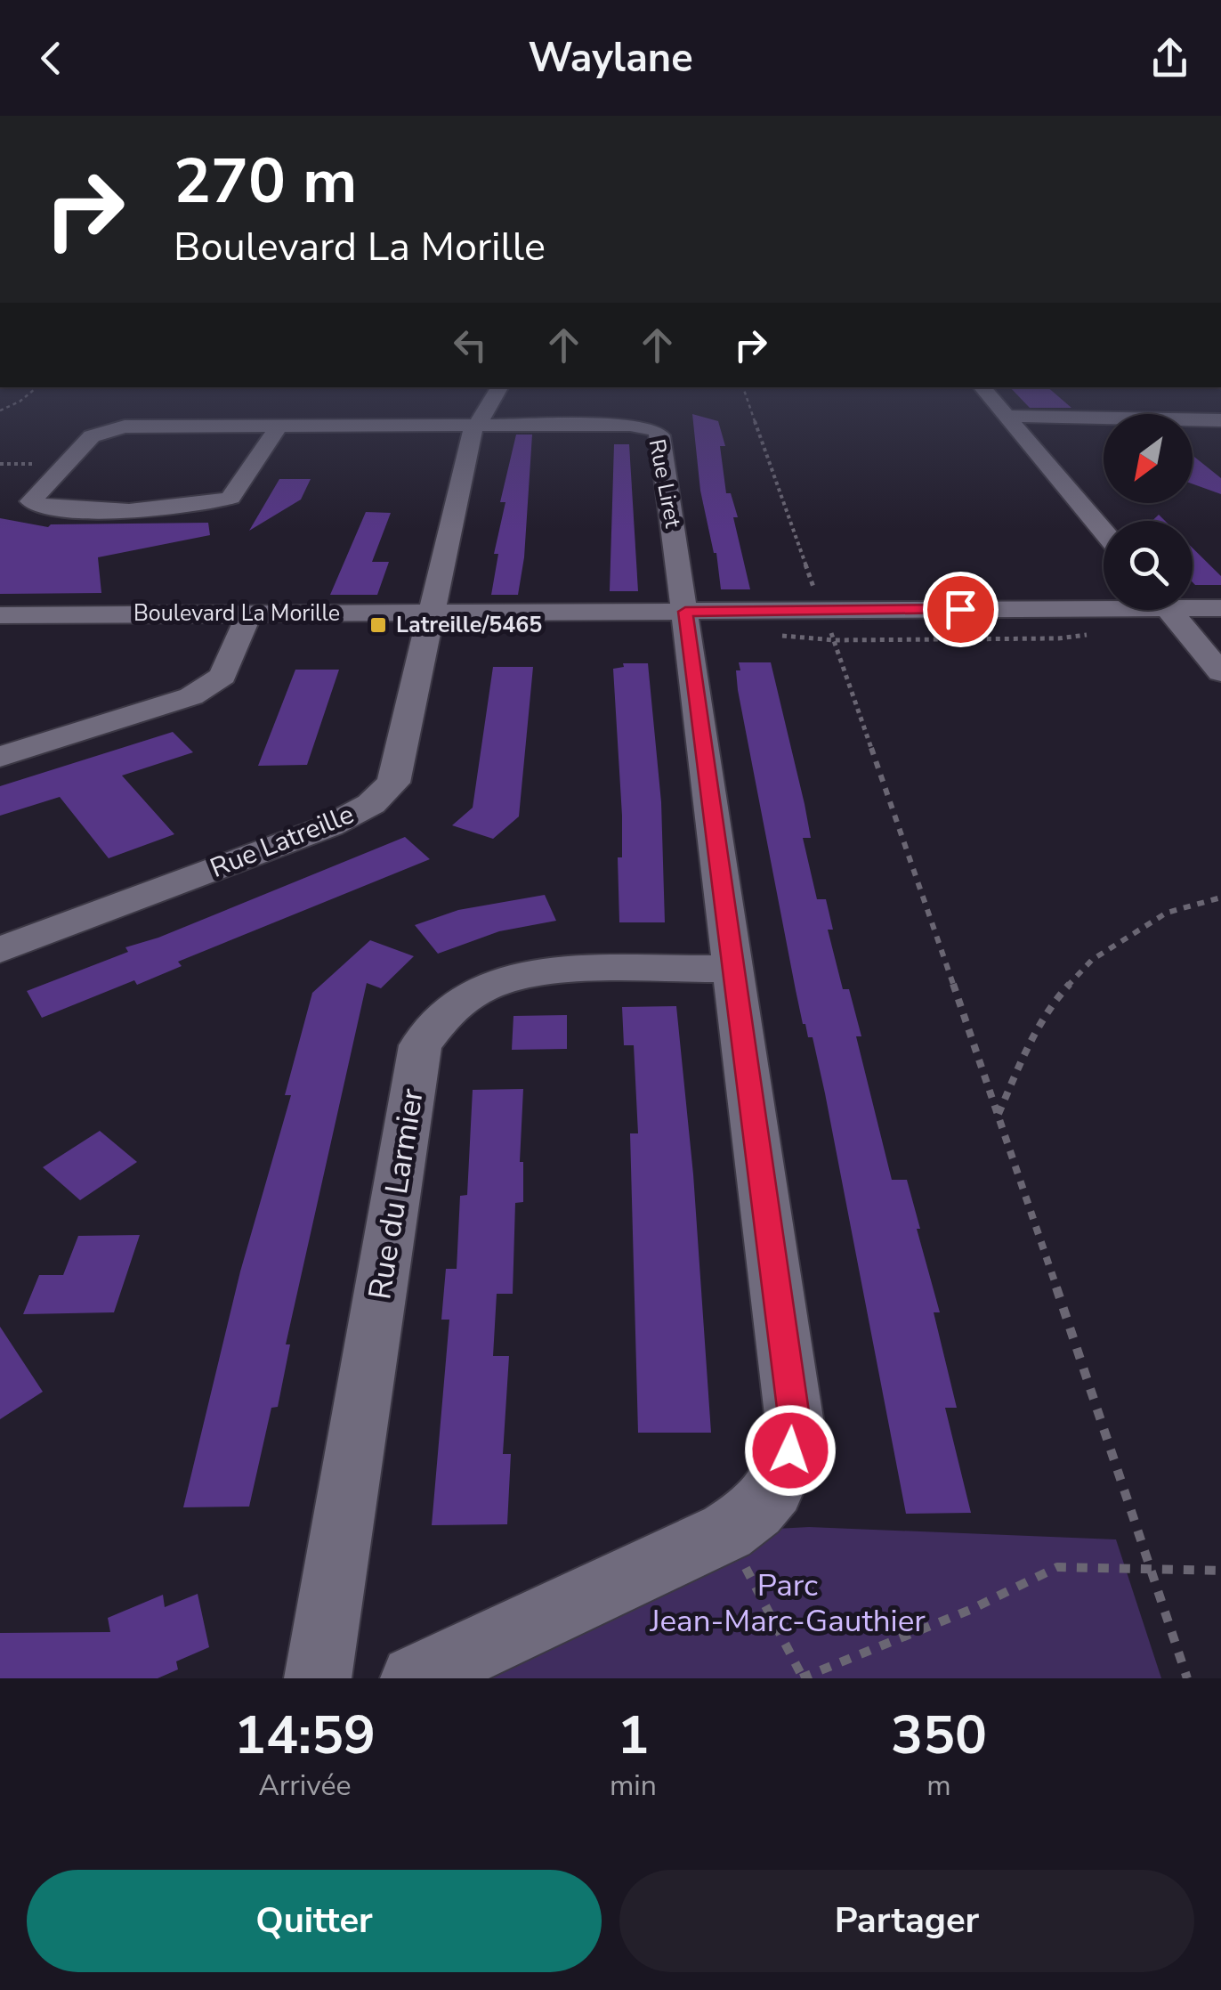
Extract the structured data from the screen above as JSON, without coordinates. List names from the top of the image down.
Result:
{
  "streets": {
    "street": [
      "Rue Liret",
      "Boulevard La Morille",
      "Rue Latreille",
      "Rue du Larmier"
    ]
  },
  "crossings": [
    ["Rue Liret", "Boulevard La Morille"],
    ["Rue Liret", "Rue Latreille"],
    ["Boulevard La Morille", "Rue Latreille"]
  ],
  "parks": ["Parc Jean-Marc-Gauthier"],
  "places": {
    "transit": ["Latreille/5465"]
  },
  "north": "bottom left",
  "page": {
    "header": "Waylane",
    "turn": ["270 m", "Boulevard La Morille"],
    "eta": [
      "14:59",
      "Arrivée",
      "1",
      "min",
      "350",
      "m"
    ],
    "buttons": ["Quitter", "Partager"]
  }
}
